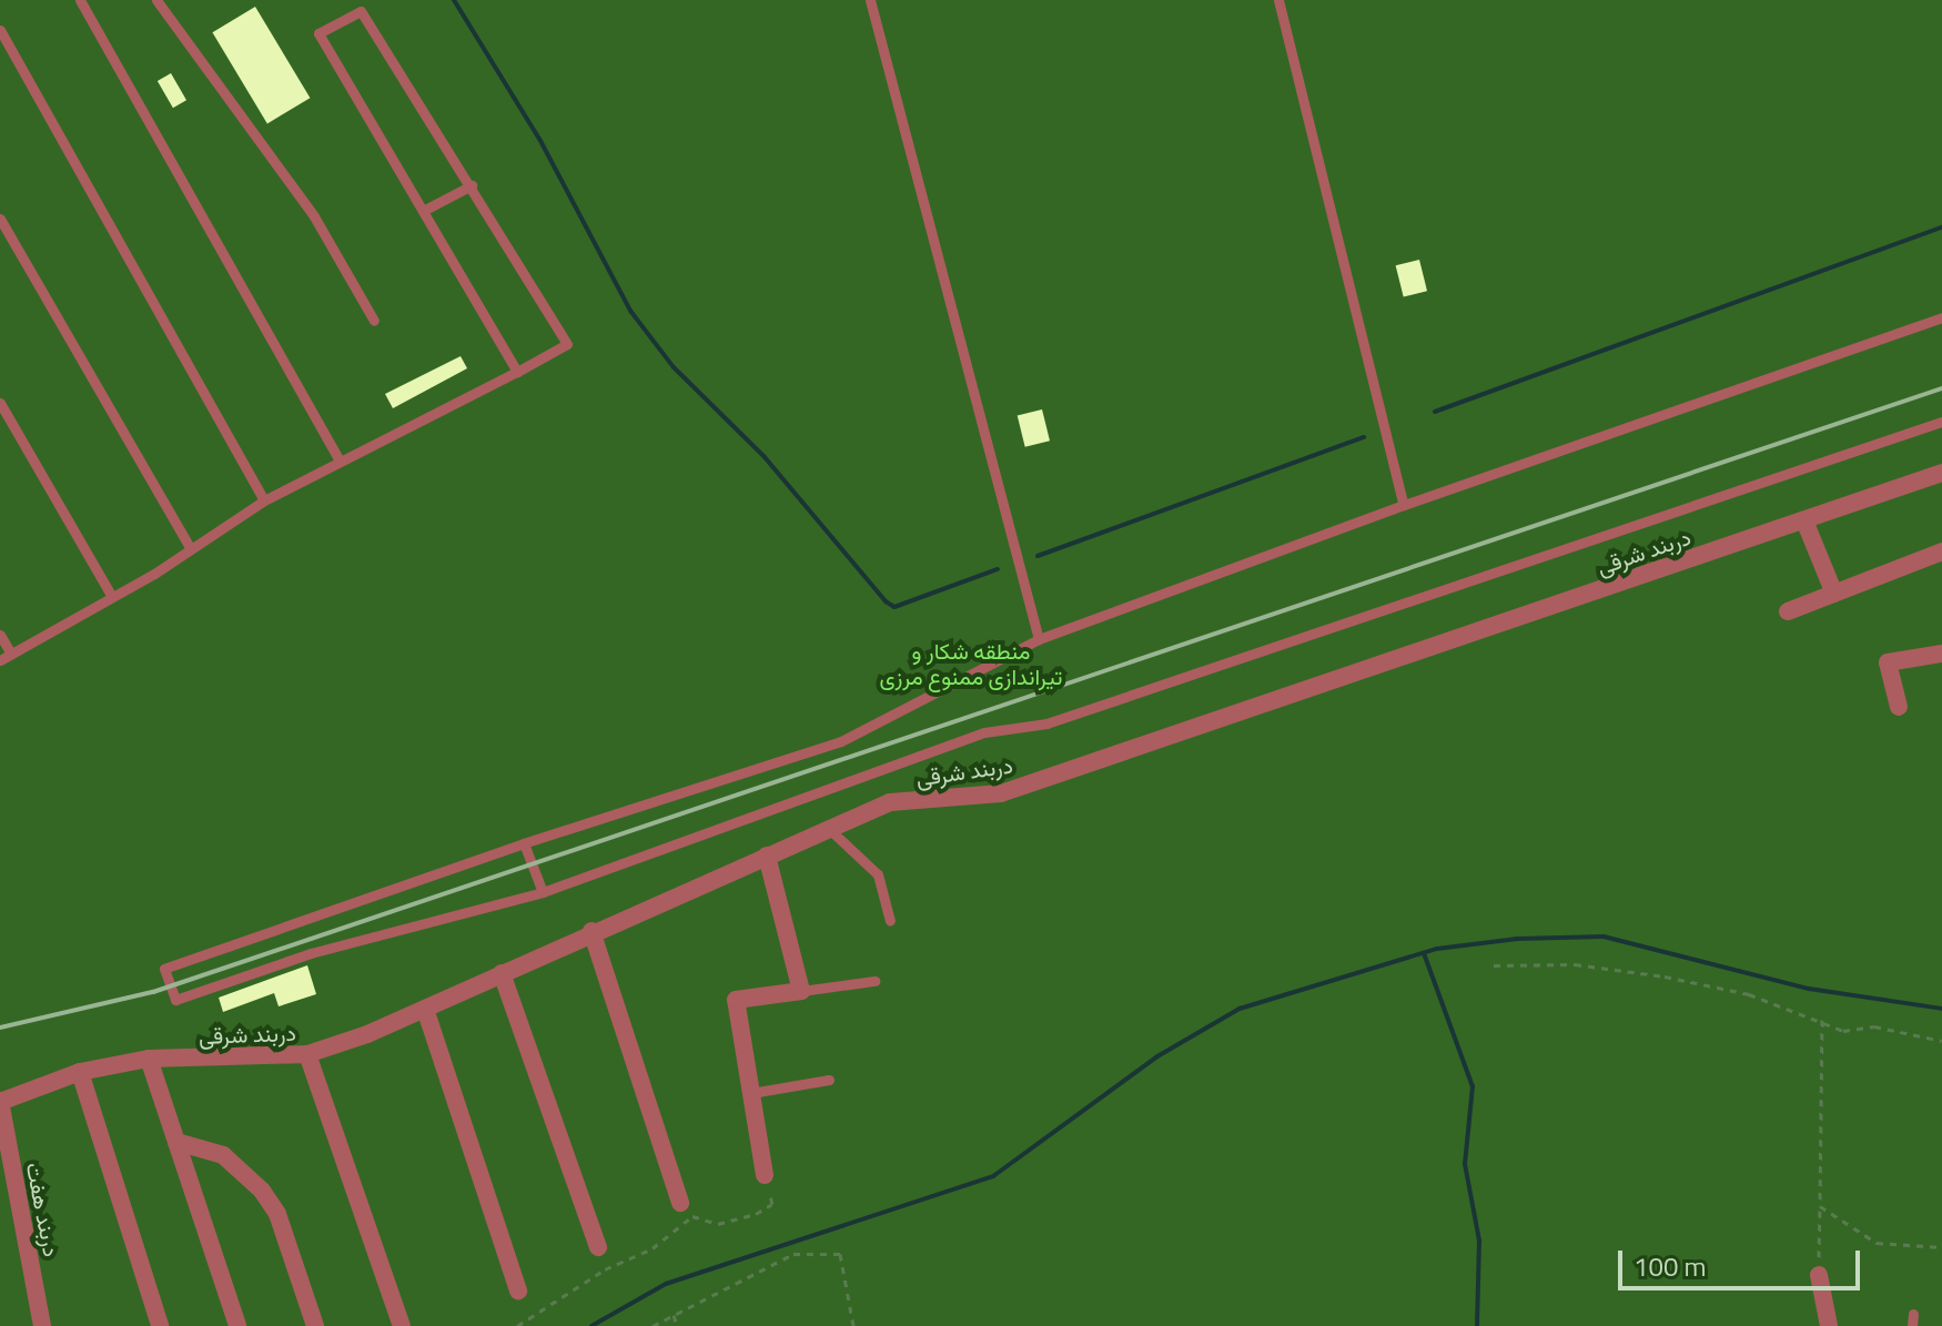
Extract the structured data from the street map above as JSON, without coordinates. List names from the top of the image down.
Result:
{
  "streets": {
    "street": ["دربند شرقی", "دربند هفت"]
  },
  "crossings": [
    ["دربند شرقی", "دربند هفت"]
  ],
  "parks": ["منطقه شکار و تیراندازی ممنوع مرزی"],
  "scale_bar": "100 m"
}
